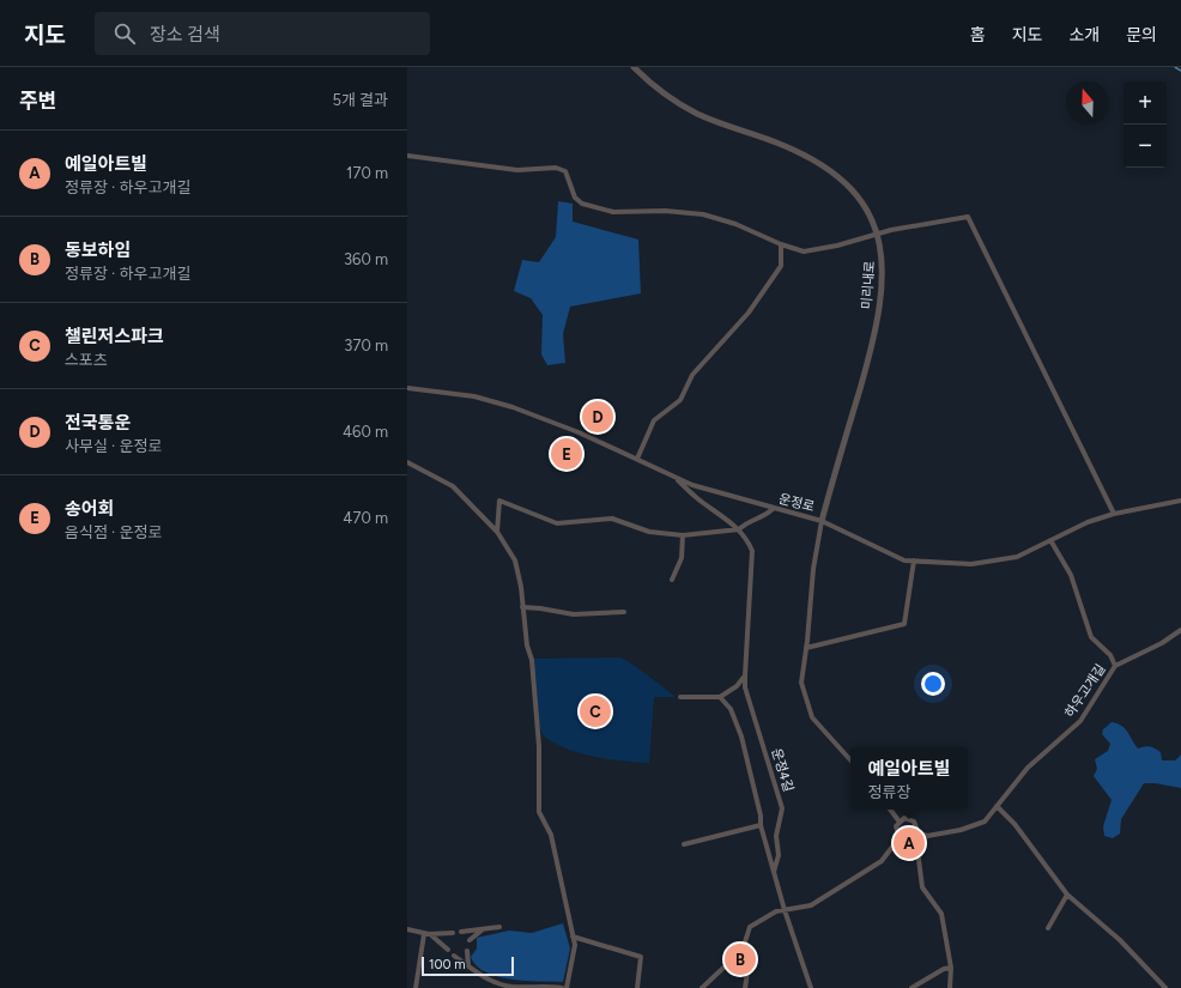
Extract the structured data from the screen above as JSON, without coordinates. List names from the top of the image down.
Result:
{
  "streets": {
    "street": [
      "미리내로",
      "운정로",
      "하우고개길",
      "운정4길"
    ]
  },
  "crossings": [
    ["미리내로", "운정로"],
    ["운정로", "하우고개길"],
    ["운정로", "운정4길"]
  ],
  "scale_bar": "100 m",
  "north": "top",
  "page": {
    "header": "지도",
    "search": "장소 검색",
    "nav": [
      "홈",
      "지도",
      "소개",
      "문의"
    ],
    "heading": ["주변", "5개 결과"],
    "map_buttons": ["+", "−"],
    "list": [
      {
        "mark": "A",
        "name": "예일아트빌",
        "note": "정류장 · 하우고개길",
        "value": "170 m"
      },
      {
        "mark": "B",
        "name": "동보하임",
        "note": "정류장 · 하우고개길",
        "value": "360 m"
      },
      {
        "mark": "C",
        "name": "챌린저스파크",
        "note": "스포츠",
        "value": "370 m"
      },
      {
        "mark": "D",
        "name": "전국통운",
        "note": "사무실 · 운정로",
        "value": "460 m"
      },
      {
        "mark": "E",
        "name": "송어회",
        "note": "음식점 · 운정로",
        "value": "470 m"
      }
    ],
    "pins": [
      "D",
      "E",
      "C",
      "A",
      "B"
    ],
    "popup": ["예일아트빌", "정류장"],
    "scale": "100 m"
  }
}
